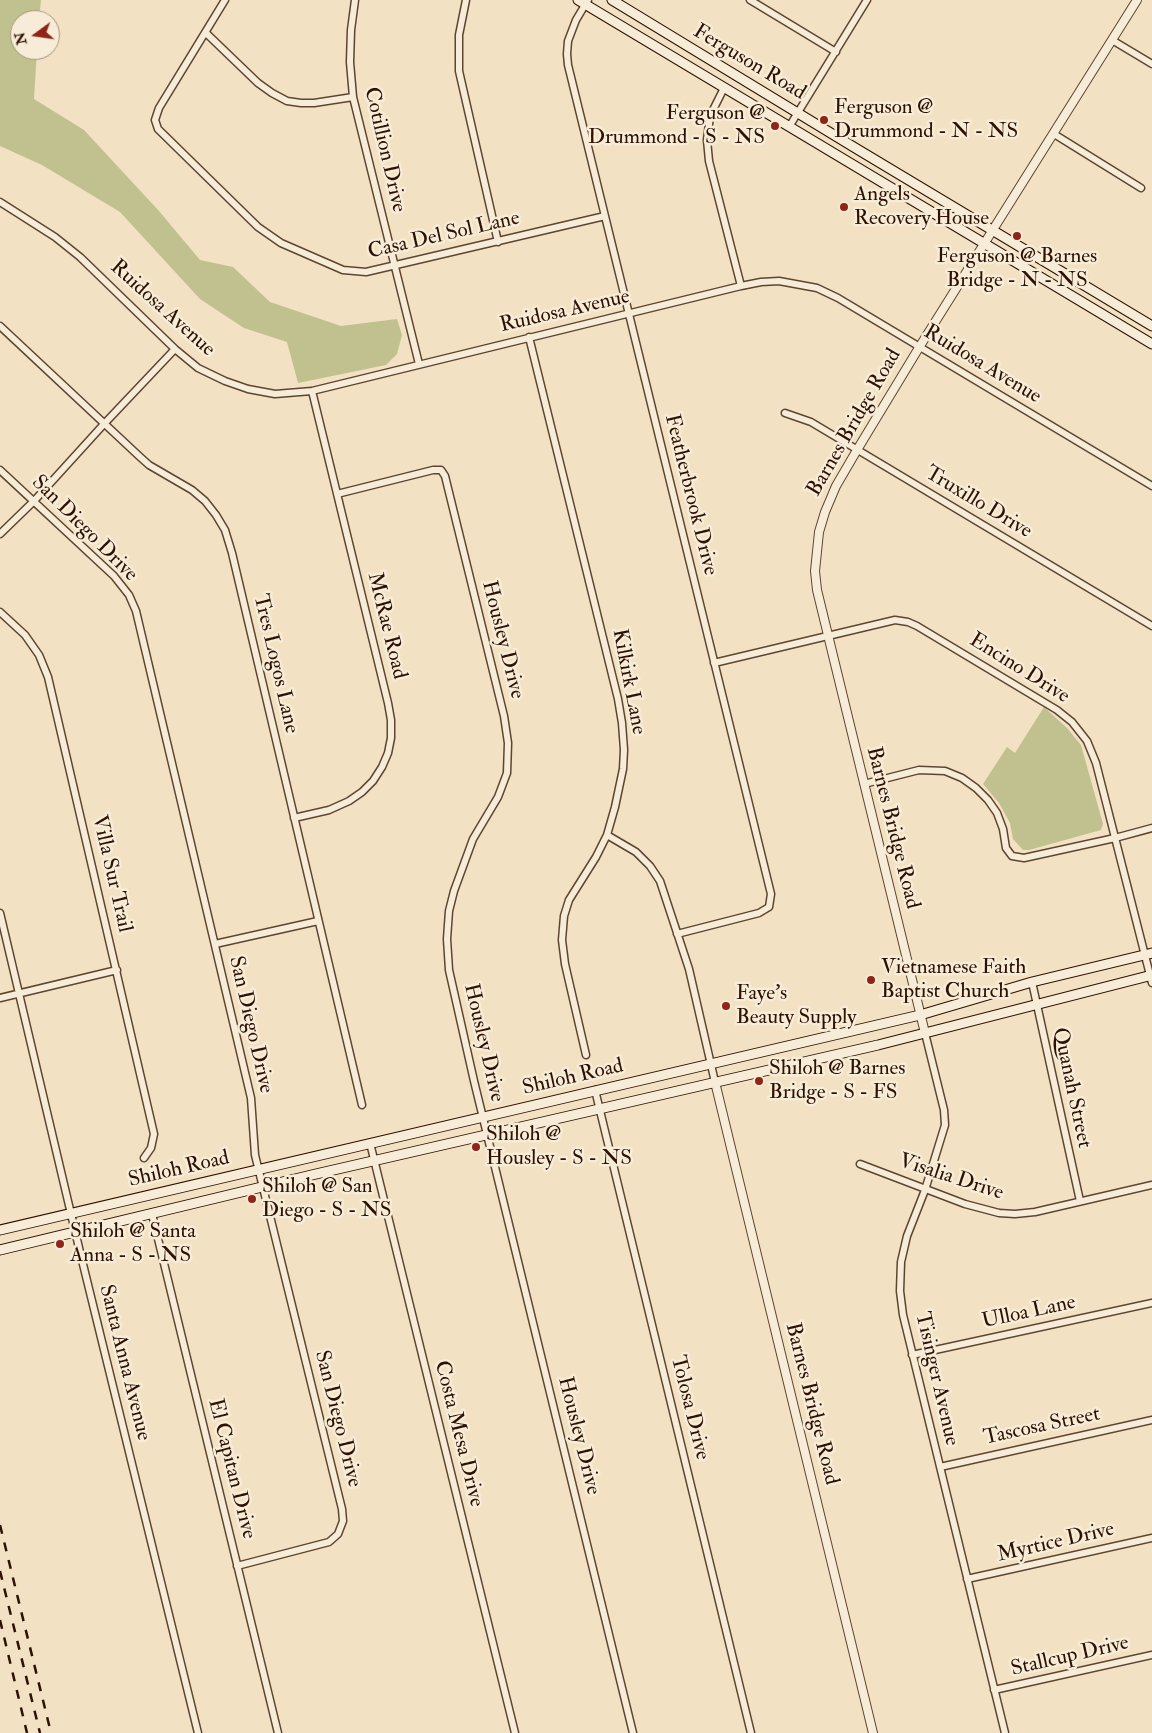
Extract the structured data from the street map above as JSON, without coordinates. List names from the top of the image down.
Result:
{
  "streets": {
    "main road": ["Ferguson Road", "Shiloh Road"],
    "street": [
      "Cotillion Drive",
      "Casa Del Sol Lane",
      "Ruidosa Avenue",
      "Barnes Bridge Road",
      "Featherbrook Drive",
      "Truxillo Drive",
      "San Diego Drive",
      "McRae Road",
      "Housley Drive",
      "Tres Logos Lane",
      "Encino Drive",
      "Kilkirk Lane",
      "Villa Sur Trail",
      "Quanah Street",
      "Visalia Drive",
      "Ulloa Lane",
      "Santa Anna Avenue",
      "Tisinger Avenue",
      "Tolosa Drive",
      "Tascosa Street",
      "Costa Mesa Drive",
      "El Capitan Drive",
      "Myrtice Drive",
      "Stallcup Drive"
    ]
  },
  "crossings": [
    ["Ferguson Road", "Barnes Bridge Road"],
    ["Ferguson Road", "Featherbrook Drive"],
    ["Cotillion Drive", "Casa Del Sol Lane"],
    ["Cotillion Drive", "Ruidosa Avenue"],
    ["Casa Del Sol Lane", "Featherbrook Drive"],
    ["Ruidosa Avenue", "Barnes Bridge Road"],
    ["Ruidosa Avenue", "Featherbrook Drive"],
    ["Ruidosa Avenue", "McRae Road"],
    ["Ruidosa Avenue", "Kilkirk Lane"],
    ["Barnes Bridge Road", "Truxillo Drive"],
    ["Barnes Bridge Road", "Encino Drive"],
    ["Barnes Bridge Road", "Shiloh Road"],
    ["Barnes Bridge Road", "Tisinger Avenue"],
    ["Featherbrook Drive", "Encino Drive"],
    ["San Diego Drive", "Shiloh Road"],
    ["San Diego Drive", "El Capitan Drive"],
    ["McRae Road", "Housley Drive"],
    ["McRae Road", "Tres Logos Lane"],
    ["Housley Drive", "Shiloh Road"],
    ["Encino Drive", "Shiloh Road"],
    ["Shiloh Road", "Quanah Street"],
    ["Shiloh Road", "Santa Anna Avenue"],
    ["Shiloh Road", "Tisinger Avenue"],
    ["Shiloh Road", "Tolosa Drive"],
    ["Shiloh Road", "Costa Mesa Drive"],
    ["Shiloh Road", "El Capitan Drive"],
    ["Quanah Street", "Visalia Drive"],
    ["Visalia Drive", "Tisinger Avenue"],
    ["Ulloa Lane", "Tisinger Avenue"],
    ["Tisinger Avenue", "Tascosa Street"],
    ["Tisinger Avenue", "Myrtice Drive"],
    ["Tisinger Avenue", "Stallcup Drive"]
  ],
  "places": [
    "Ferguson @ Drummond - N - NS",
    "Ferguson @ Drummond - S - NS",
    "Angels Recovery House",
    "Ferguson @ Barnes Bridge - N - NS",
    "Vietnamese Faith Baptist Church",
    "Faye's Beauty Supply",
    "Shiloh @ Barnes Bridge - S - FS",
    "Shiloh @ Housley - S - NS",
    "Shiloh @ San Diego - S - NS",
    "Shiloh @ Santa Anna - S - NS"
  ],
  "north": "left"
}
